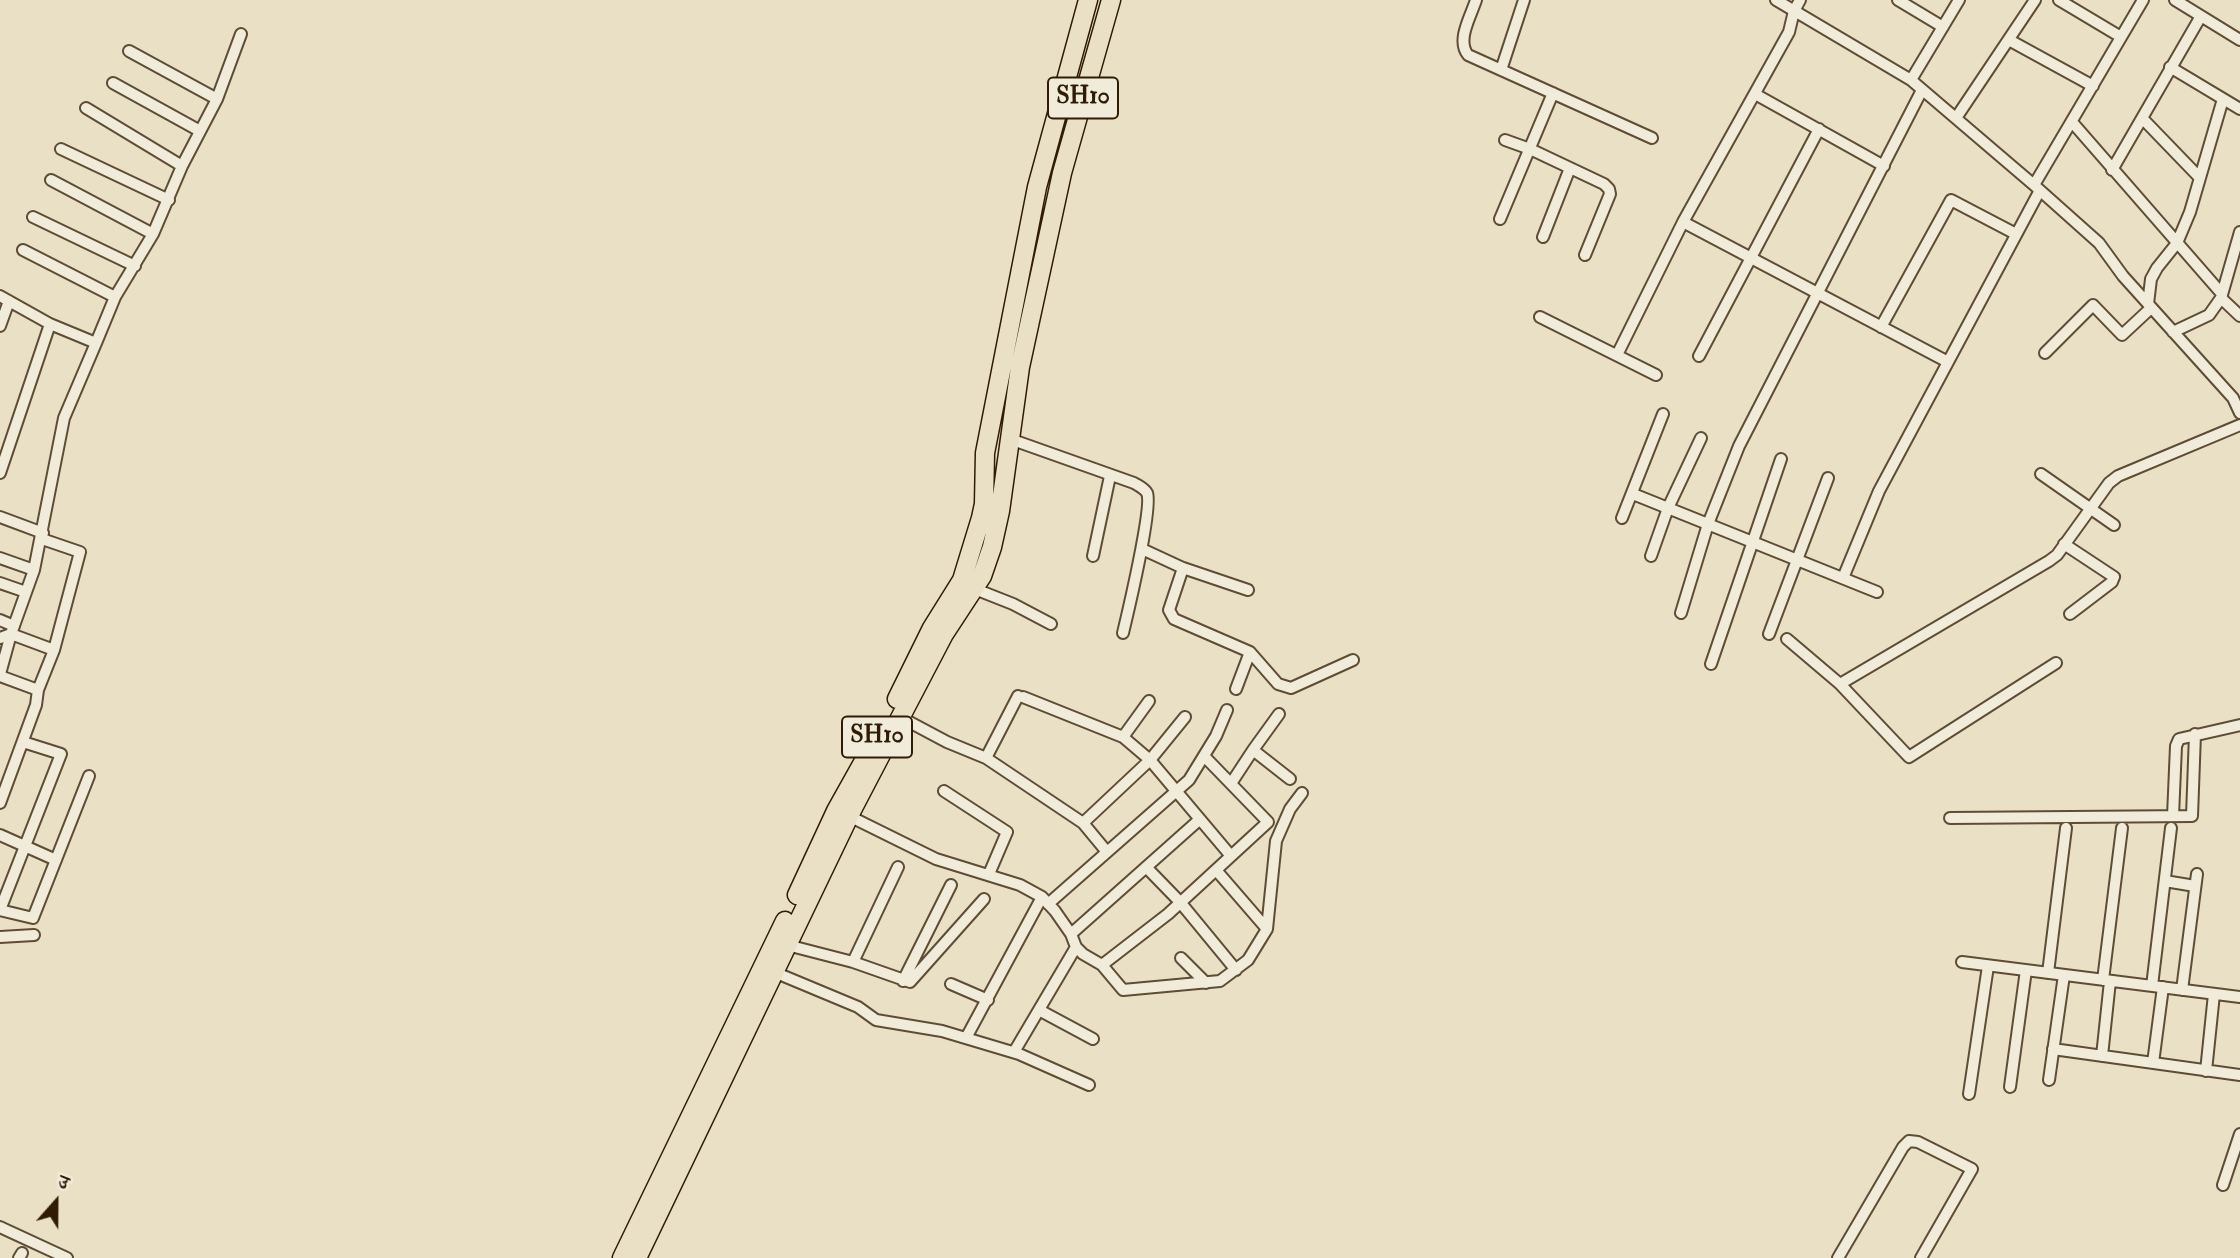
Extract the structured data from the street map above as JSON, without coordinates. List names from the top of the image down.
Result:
{
  "streets": {
    "main road": ["SH10"]
  },
  "north": "top"
}
